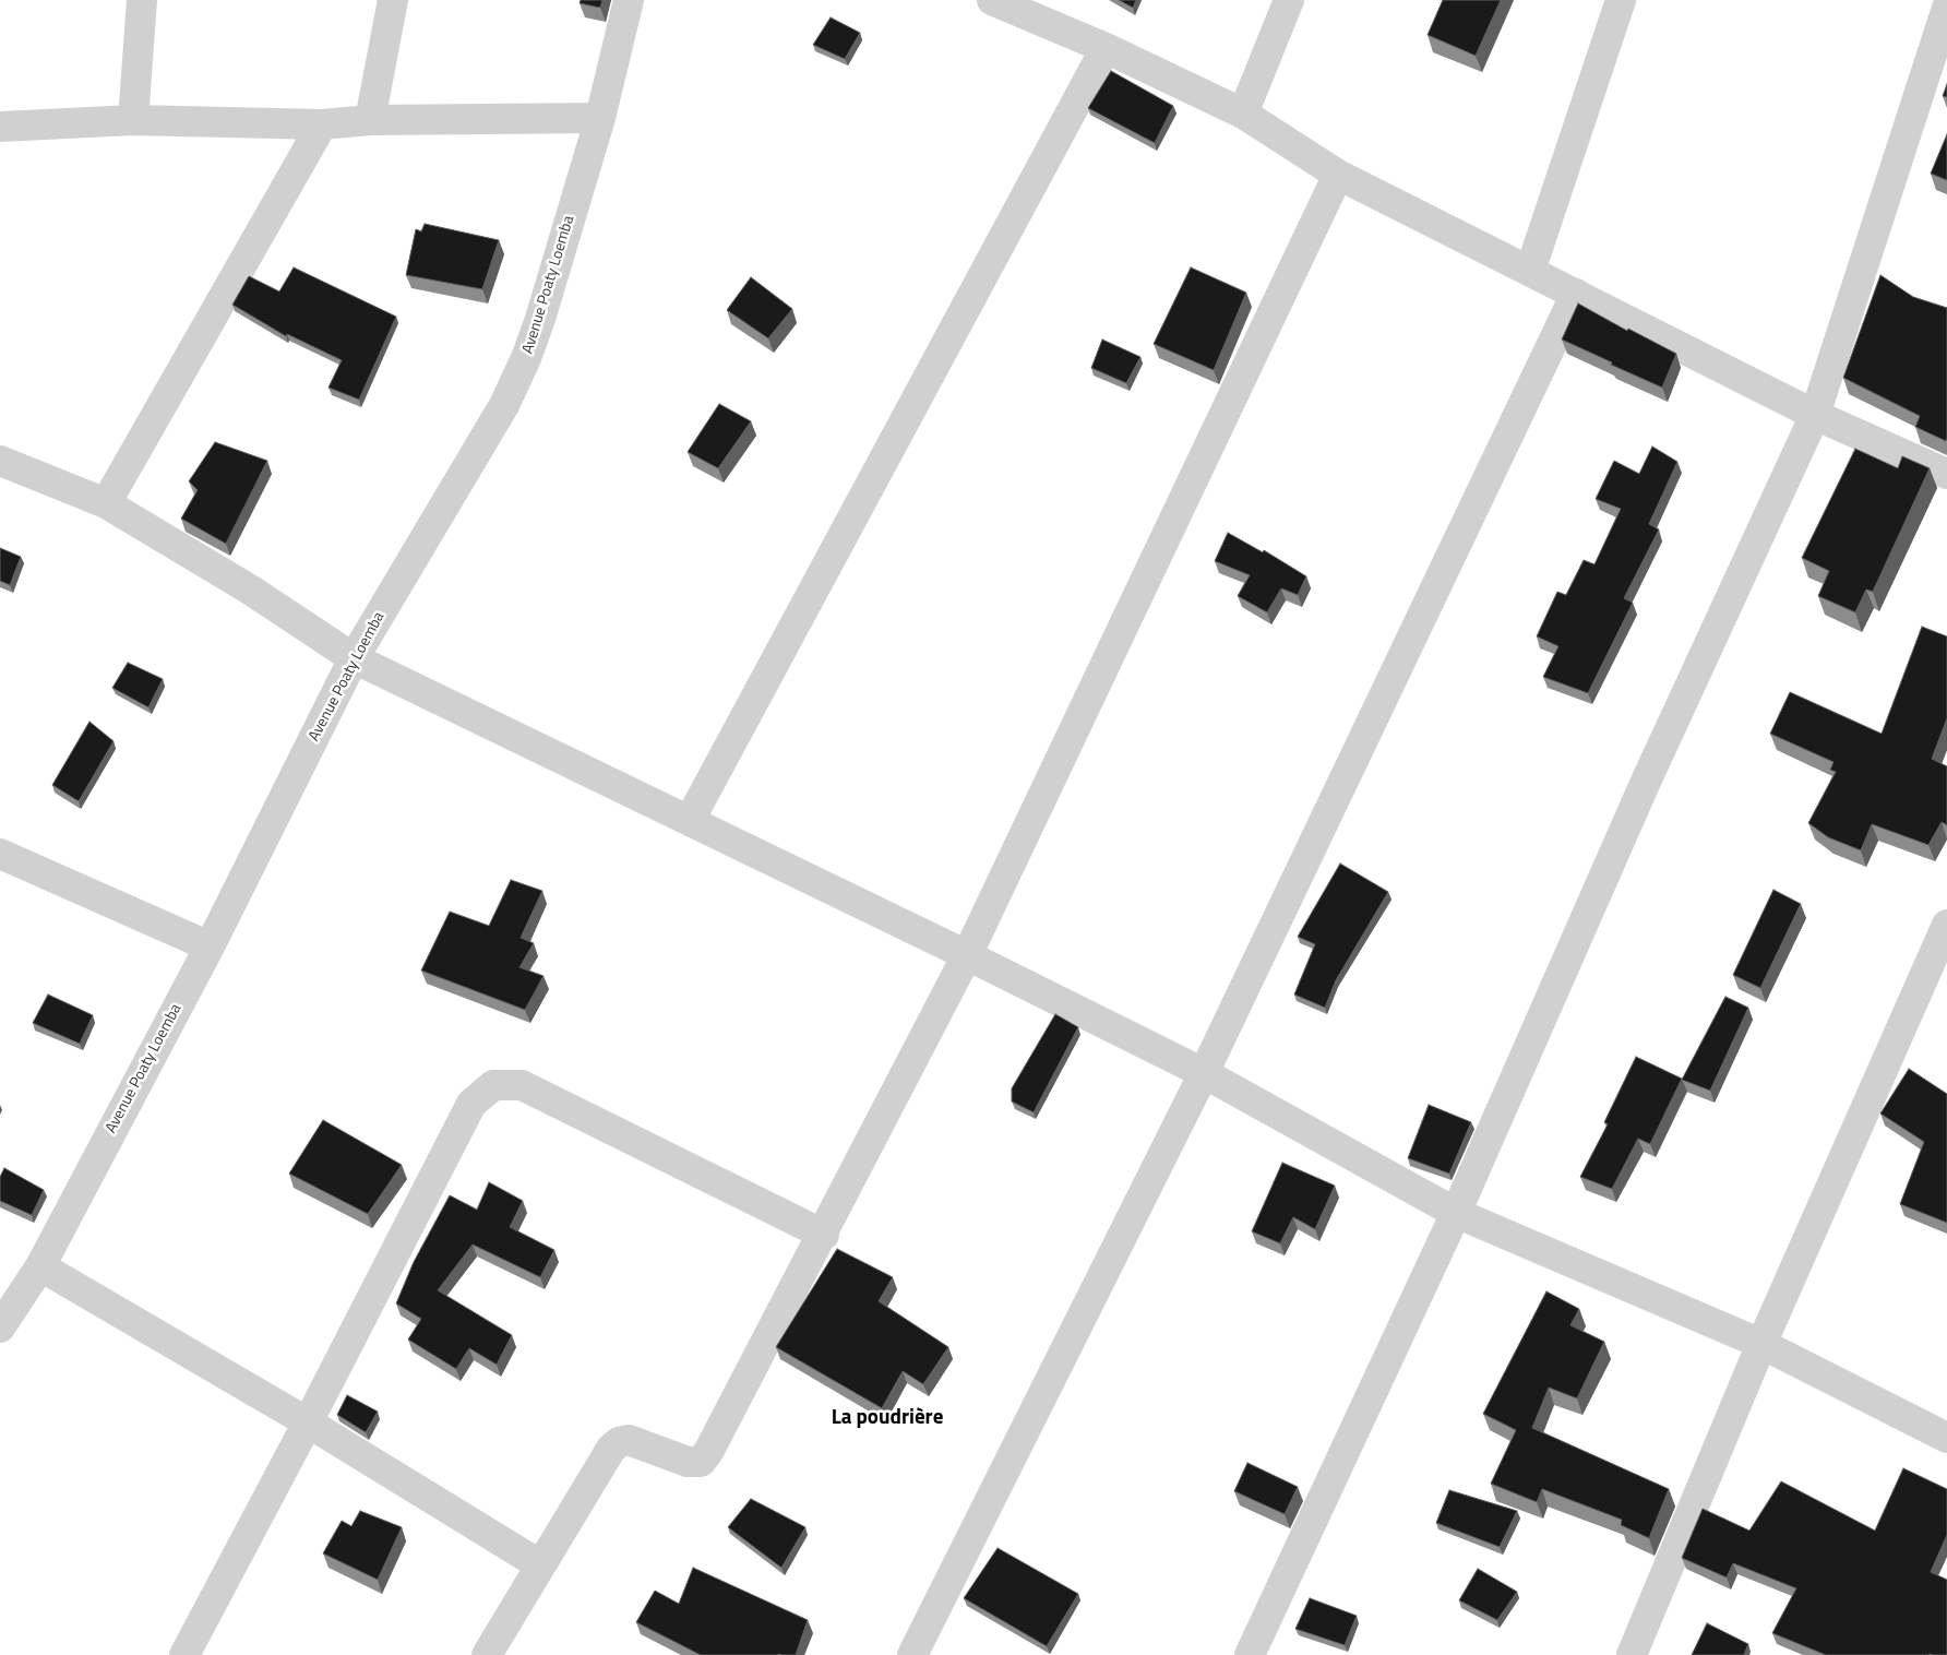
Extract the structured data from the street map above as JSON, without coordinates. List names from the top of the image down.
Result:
{
  "streets": {
    "street": ["Avenue Poaty Loemba"]
  },
  "districts": ["La poudrière"]
}
